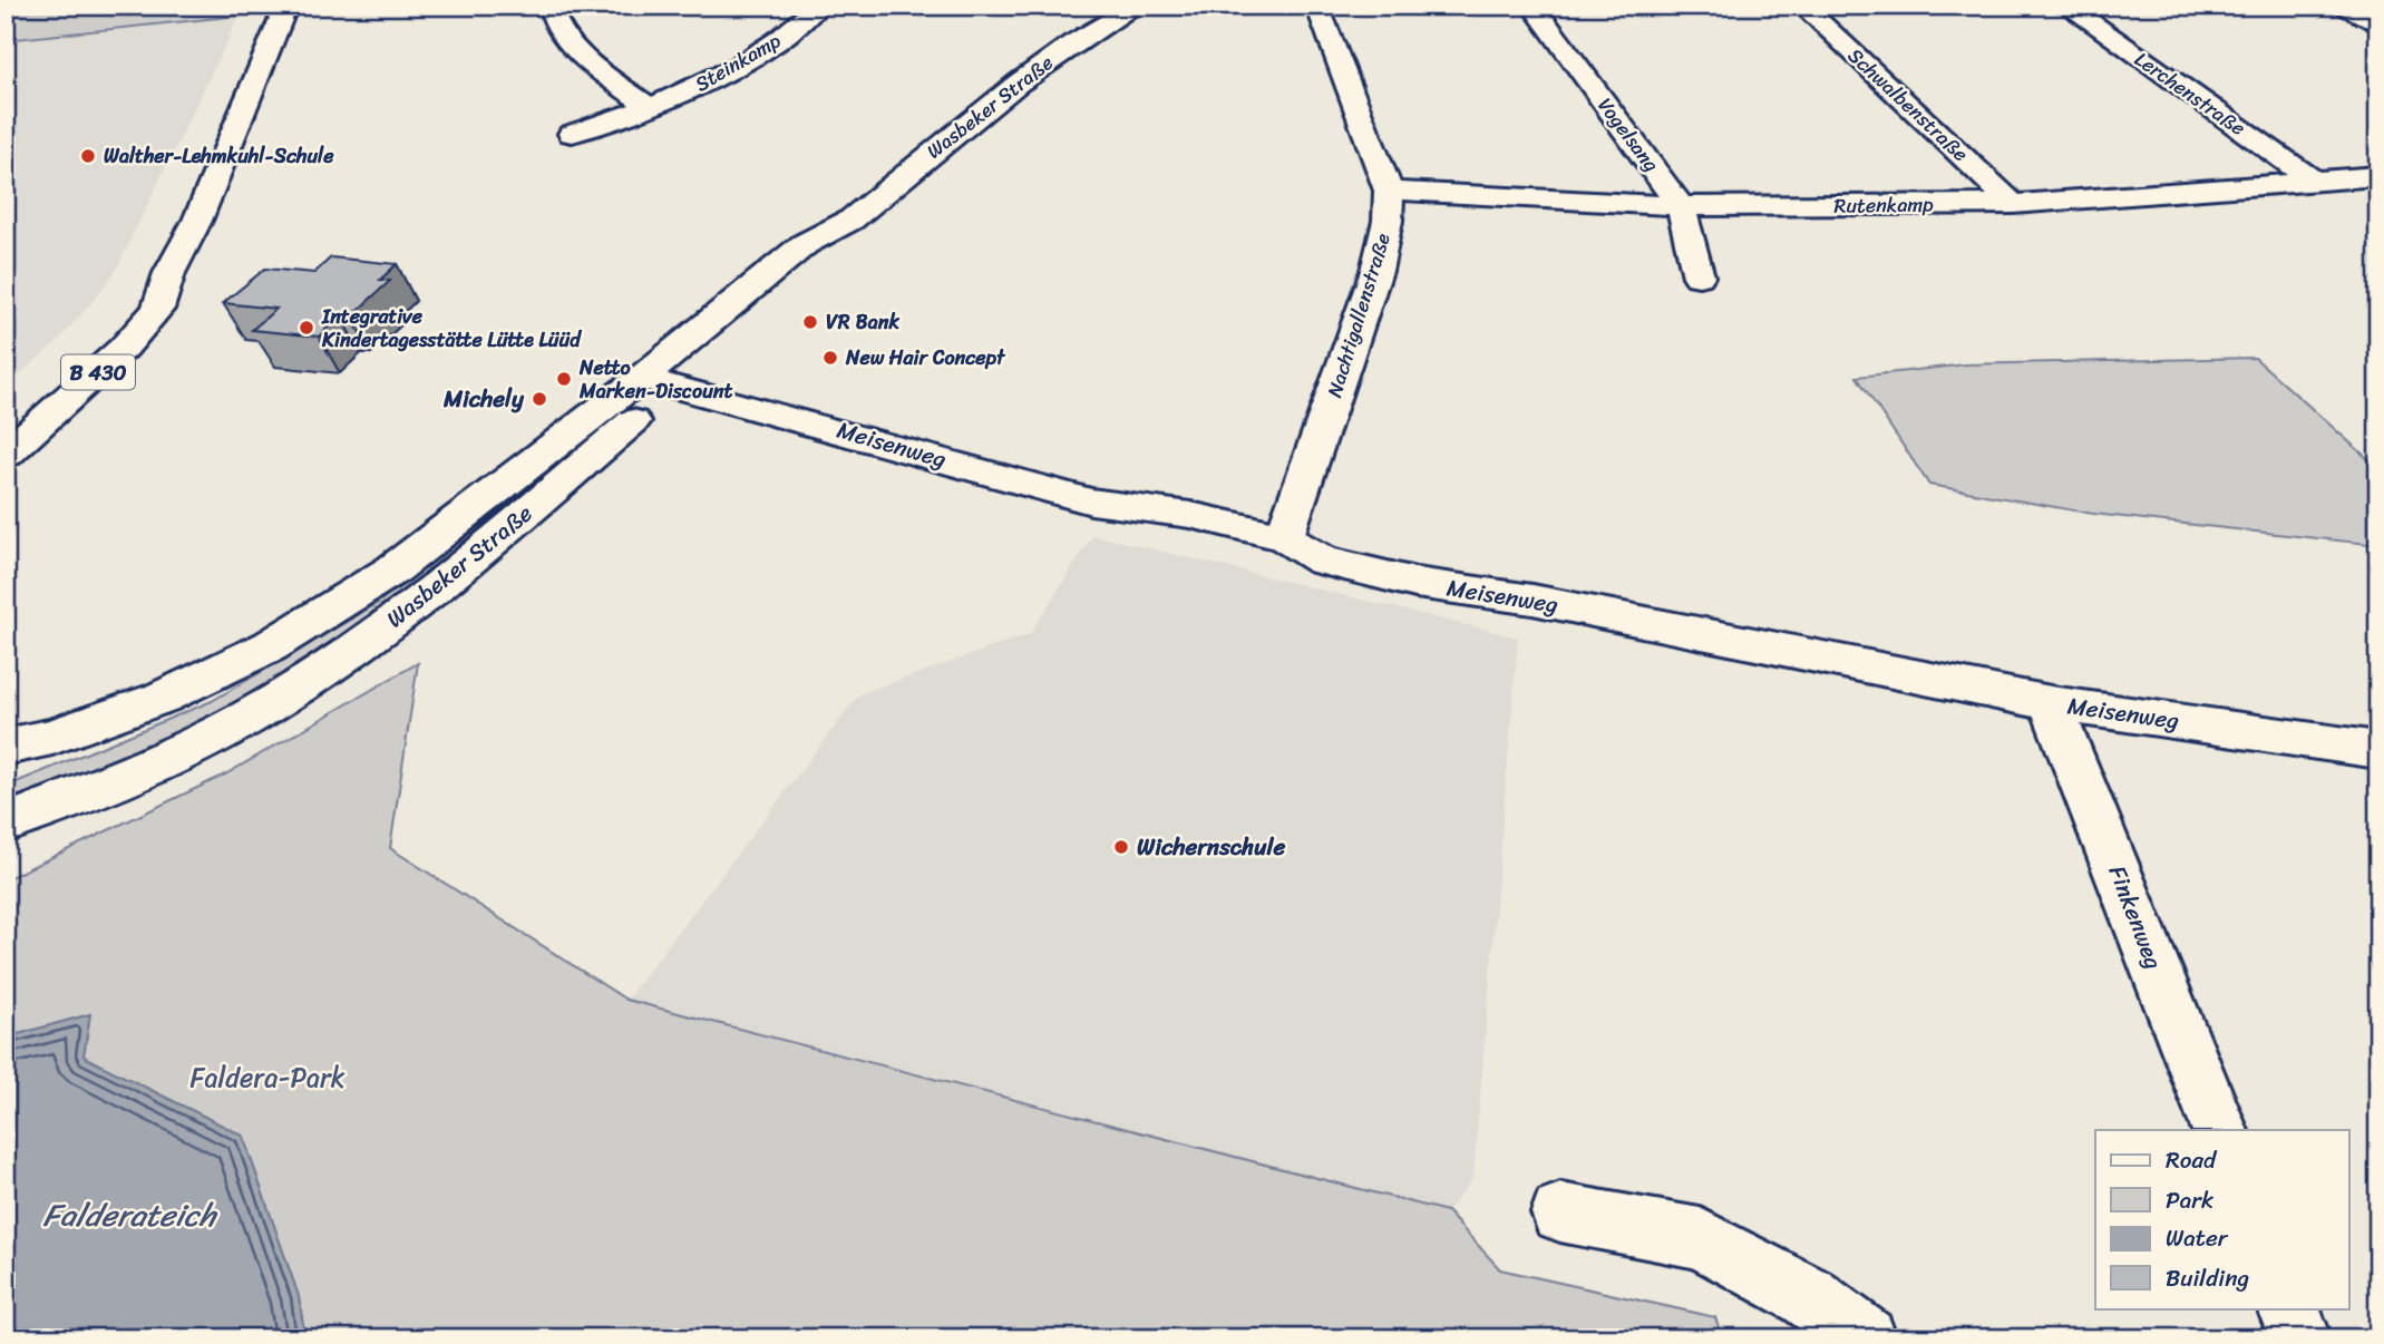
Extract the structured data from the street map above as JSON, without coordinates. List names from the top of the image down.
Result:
{
  "streets": {
    "street": [
      "Steinkamp",
      "Lerchenstraße",
      "Schwalbenstraße",
      "Wasbeker Straße",
      "Vogelsang",
      "Rutenkamp",
      "Nachtigallenstraße",
      "B 430",
      "Meisenweg",
      "Finkenweg"
    ]
  },
  "crossings": [
    ["Lerchenstraße", "Rutenkamp"],
    ["Schwalbenstraße", "Rutenkamp"],
    ["Wasbeker Straße", "Meisenweg"],
    ["Vogelsang", "Rutenkamp"],
    ["Rutenkamp", "Nachtigallenstraße"],
    ["Nachtigallenstraße", "Meisenweg"],
    ["Meisenweg", "Finkenweg"]
  ],
  "water": ["Falderateich"],
  "parks": ["Faldera-Park"],
  "places": [
    "Walther-Lehmkuhl-Schule",
    "VR Bank",
    "Integrative Kindertagesstätte Lütte Lüüd",
    "New Hair Concept",
    "Netto Marken-Discount",
    "Michely",
    "Wichernschule"
  ],
  "legend": [
    "Road",
    "Park",
    "Water",
    "Building"
  ]
}
